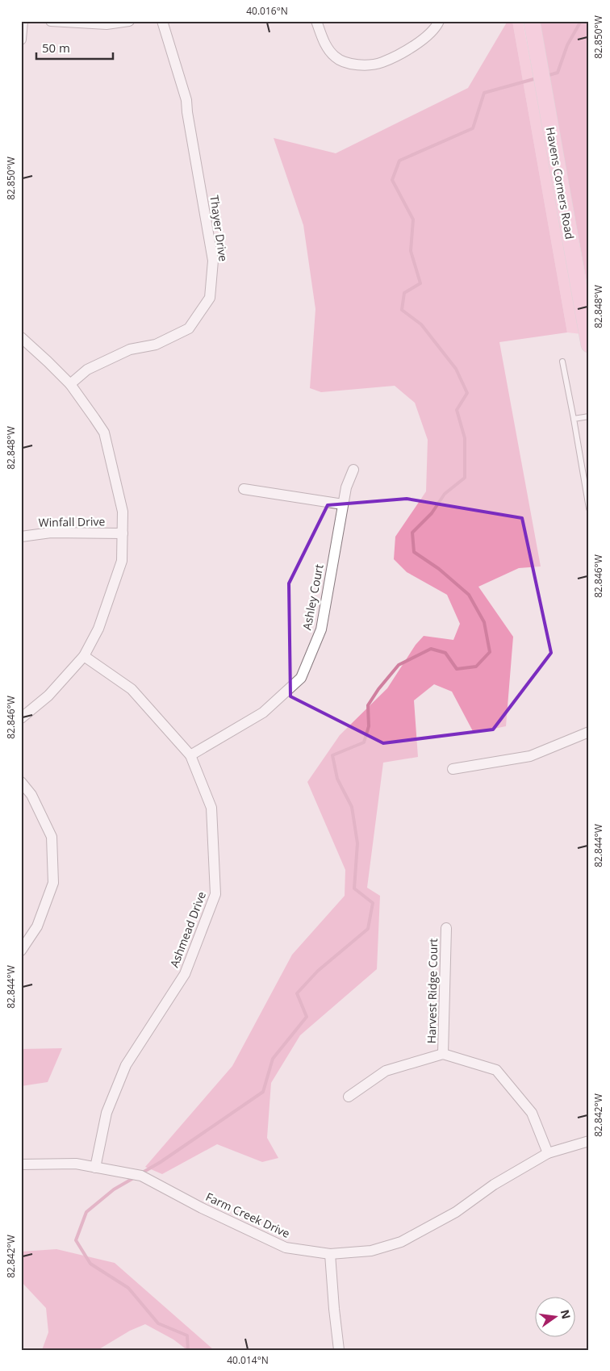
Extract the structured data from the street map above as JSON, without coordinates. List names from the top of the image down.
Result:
{
  "streets": {
    "main road": ["Havens Corners Road"],
    "street": [
      "Thayer Drive",
      "Winfall Drive",
      "Ashley Court",
      "Ashmead Drive",
      "Harvest Ridge Court",
      "Farm Creek Drive"
    ]
  },
  "crossings": [
    ["Ashley Court", "Ashmead Drive"],
    ["Ashmead Drive", "Farm Creek Drive"]
  ],
  "scale_bar": "50 m",
  "north": "right",
  "coordinates": [
    "40.016°N",
    "82.850°W",
    "82.848°W",
    "82.846°W",
    "82.844°W",
    "82.842°W",
    "40.014°N"
  ]
}
